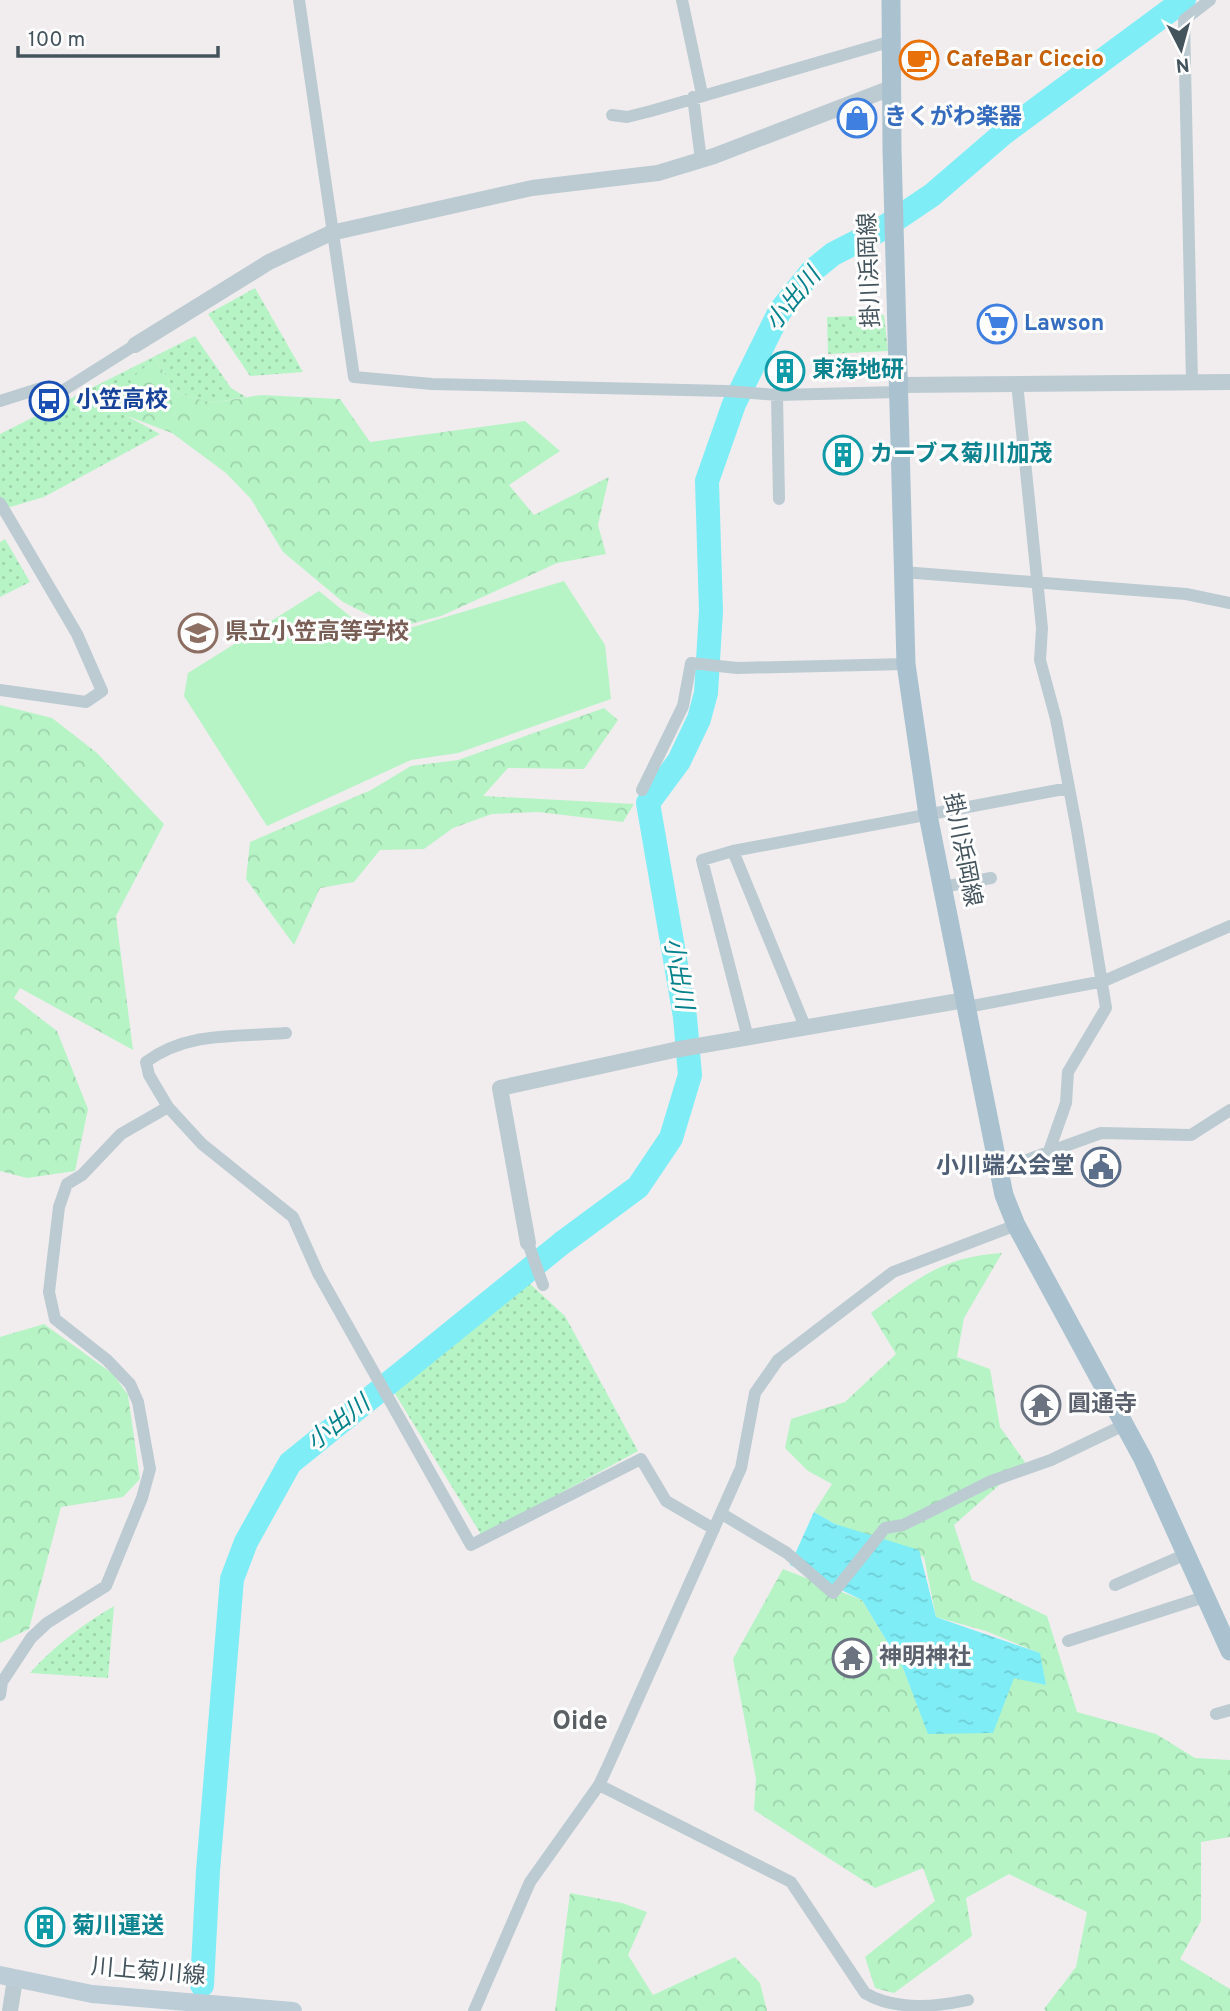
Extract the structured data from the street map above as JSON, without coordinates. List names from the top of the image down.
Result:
{
  "streets": {
    "main road": ["掛川浜岡線", "川上菊川線"]
  },
  "districts": ["Oide"],
  "water": ["小出川"],
  "places": {
    "cafe": ["CafeBar Ciccio"],
    "shop": ["きくがわ楽器"],
    "supermarket": ["Lawson"],
    "building": ["東海地研", "カーブス菊川加茂", "菊川運送"],
    "bus stop": ["小笠高校"],
    "school or university": ["県立小笠高等学校"],
    "public building": ["小川端公会堂"],
    "temple": ["圓通寺", "神明神社"]
  },
  "scale_bar": "100 m",
  "north": "bottom"
}
